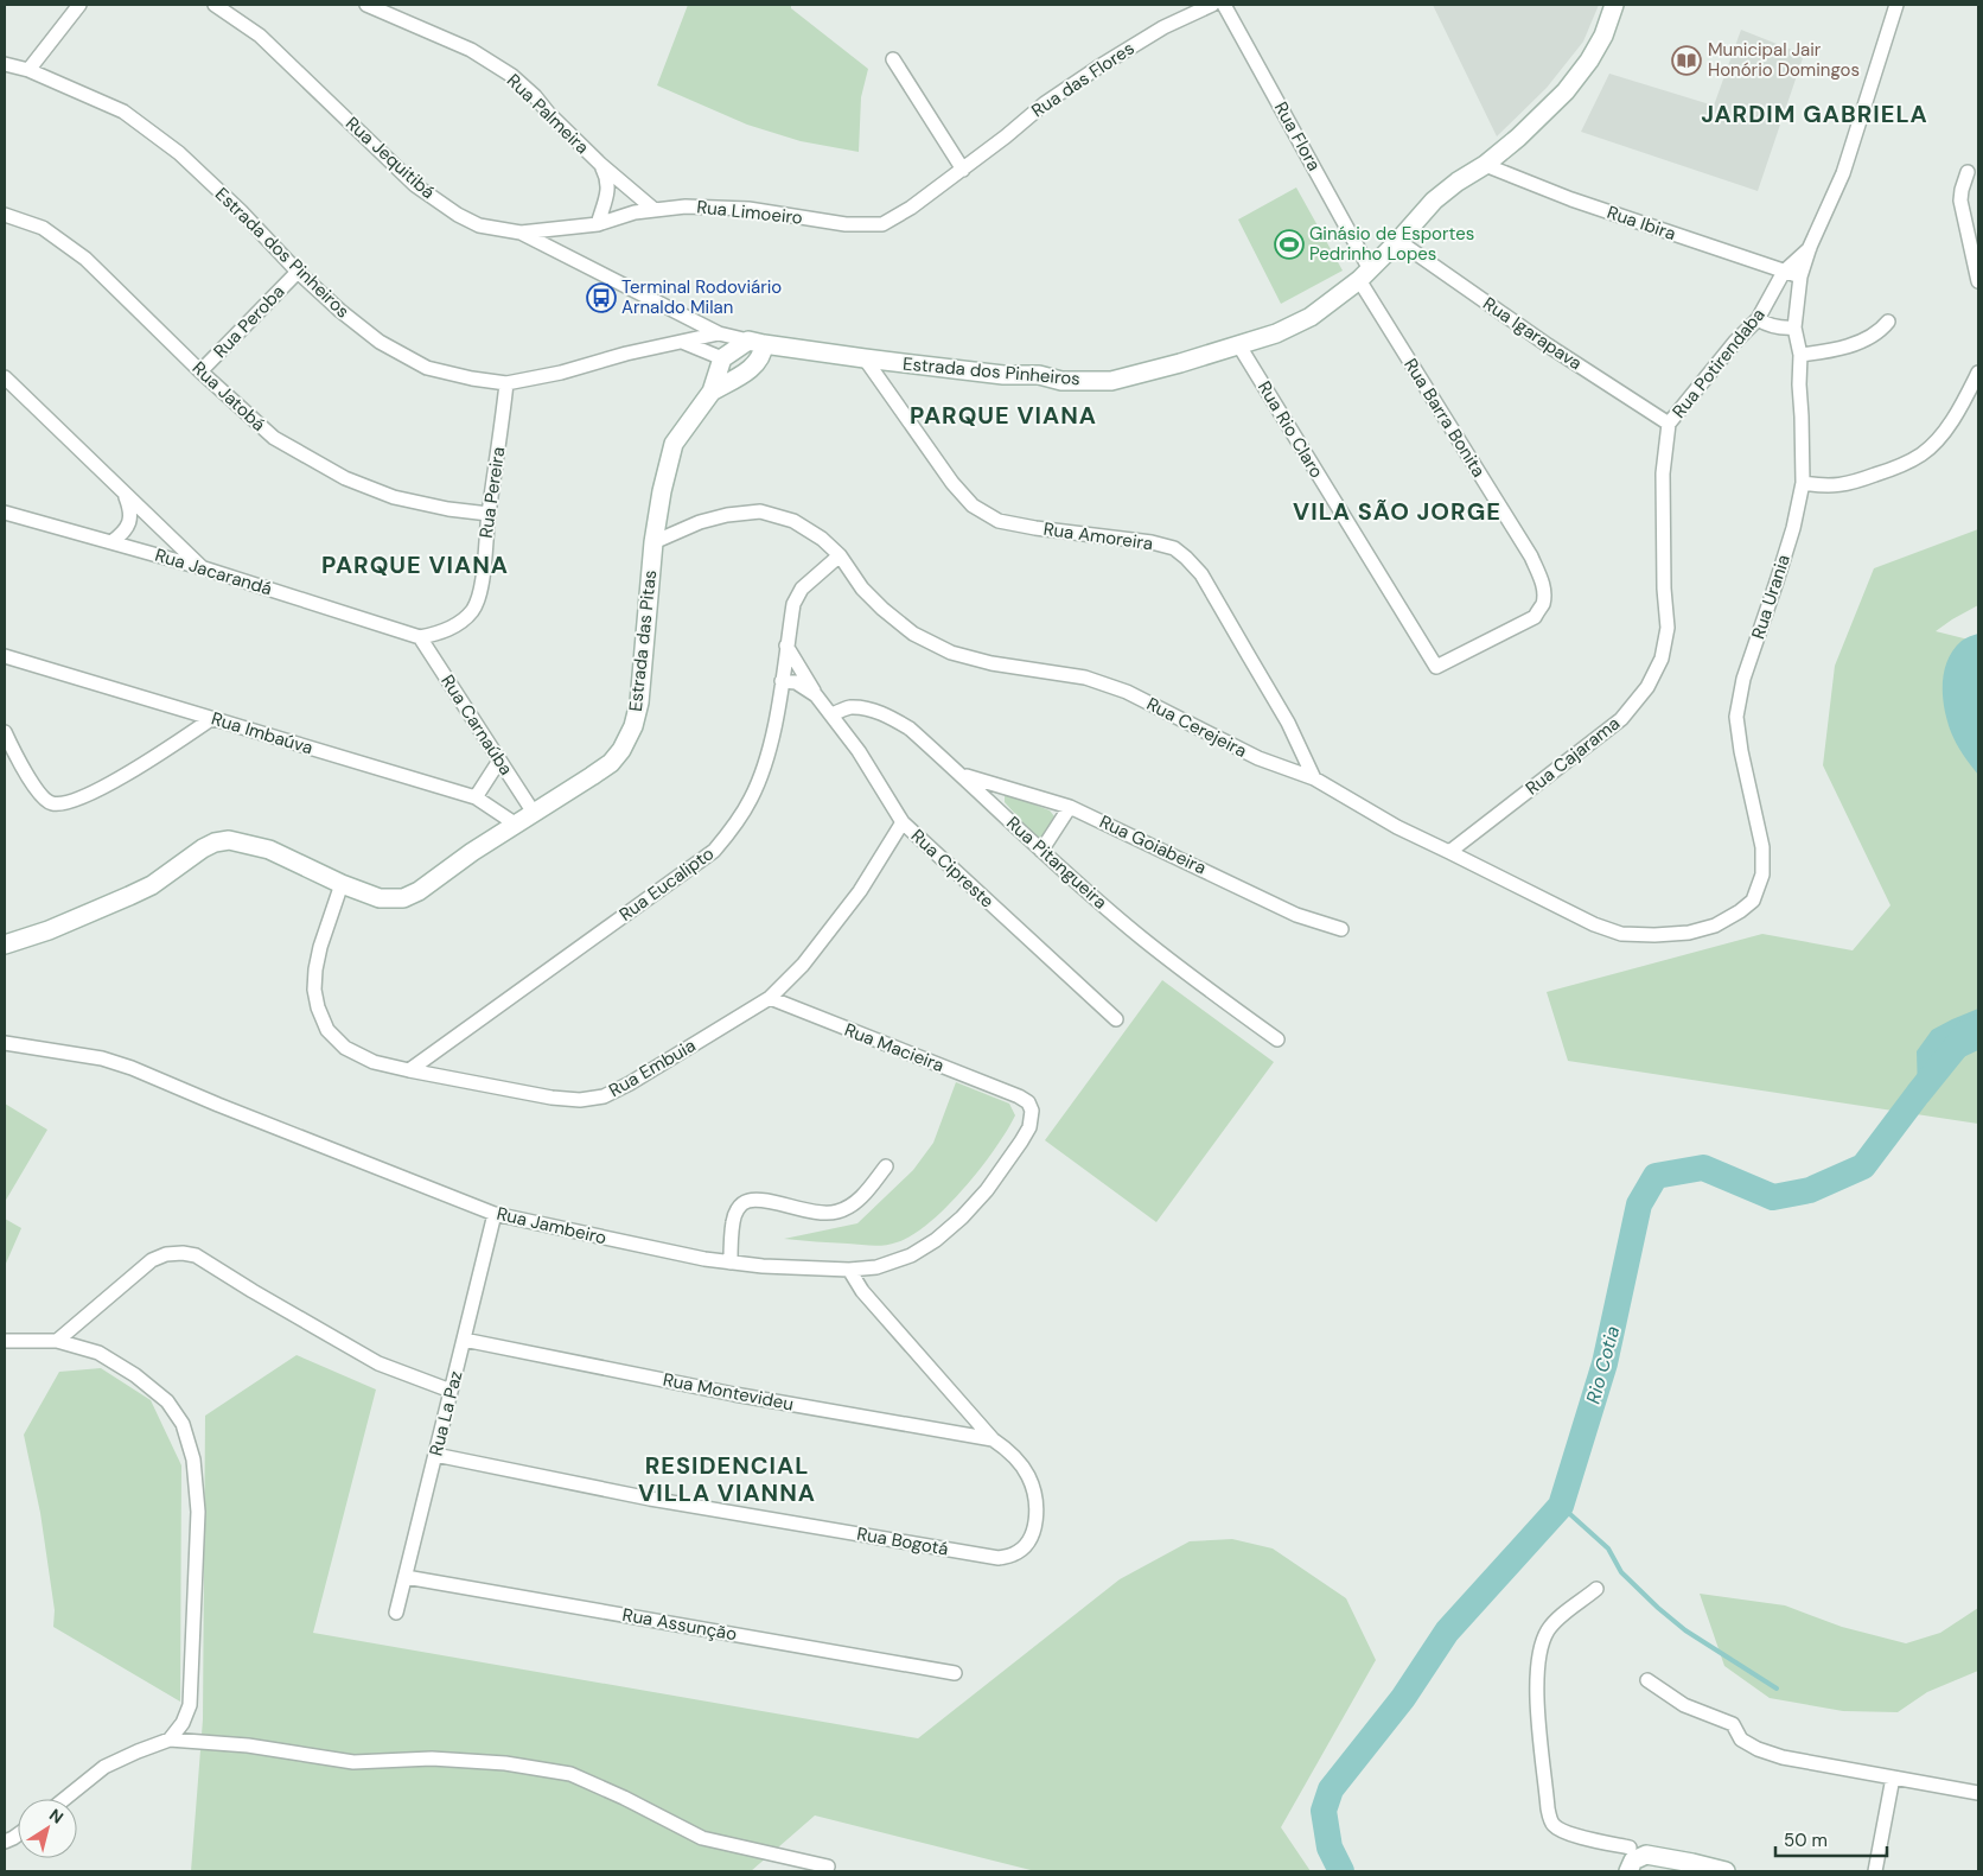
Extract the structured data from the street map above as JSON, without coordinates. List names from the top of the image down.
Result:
{
  "streets": {
    "main road": ["Estrada dos Pinheiros", "Estrada das Pitas"],
    "street": [
      "Rua das Flores",
      "Rua Palmeira",
      "Rua Flora",
      "Rua Jequitibá",
      "Rua Limoeiro",
      "Rua Ibira",
      "Rua Peroba",
      "Rua Igarapava",
      "Rua Potirendaba",
      "Rua Jatobá",
      "Rua Barra Bonita",
      "Rua Rio Claro",
      "Rua Pereira",
      "Rua Amoreira",
      "Rua Jacarandá",
      "Rua Urania",
      "Rua Carnaúba",
      "Rua Cerejeira",
      "Rua Imbaúva",
      "Rua Cajarama",
      "Rua Goiabeira",
      "Rua Pitangueira",
      "Rua Cipreste",
      "Rua Eucalipto",
      "Rua Macieira",
      "Rua Embuia",
      "Rua Jambeiro",
      "Rua Montevideu",
      "Rua La Paz",
      "Rua Bogotá",
      "Rua Assunção"
    ]
  },
  "crossings": [
    ["Rua das Flores", "Rua Limoeiro"],
    ["Rua Palmeira", "Rua Limoeiro"],
    ["Rua Flora", "Estrada dos Pinheiros"],
    ["Rua Flora", "Rua Barra Bonita"],
    ["Rua Jequitibá", "Rua Limoeiro"],
    ["Rua Jequitibá", "Estrada dos Pinheiros"],
    ["Rua Ibira", "Estrada dos Pinheiros"],
    ["Rua Ibira", "Rua Potirendaba"],
    ["Estrada dos Pinheiros", "Rua Peroba"],
    ["Estrada dos Pinheiros", "Rua Igarapava"],
    ["Estrada dos Pinheiros", "Rua Barra Bonita"],
    ["Estrada dos Pinheiros", "Rua Rio Claro"],
    ["Estrada dos Pinheiros", "Rua Pereira"],
    ["Estrada dos Pinheiros", "Rua Amoreira"],
    ["Rua Peroba", "Rua Jatobá"],
    ["Rua Igarapava", "Rua Potirendaba"],
    ["Rua Igarapava", "Rua Cajarama"],
    ["Rua Potirendaba", "Rua Urania"],
    ["Rua Potirendaba", "Rua Cajarama"],
    ["Rua Jatobá", "Rua Pereira"],
    ["Rua Barra Bonita", "Rua Rio Claro"],
    ["Rua Pereira", "Rua Jacarandá"],
    ["Rua Pereira", "Rua Carnaúba"],
    ["Rua Amoreira", "Rua Cerejeira"],
    ["Rua Jacarandá", "Rua Carnaúba"],
    ["Rua Urania", "Rua Cerejeira"],
    ["Estrada das Pitas", "Rua Carnaúba"],
    ["Estrada das Pitas", "Rua Cerejeira"],
    ["Estrada das Pitas", "Rua Imbaúva"],
    ["Estrada das Pitas", "Rua Embuia"],
    ["Rua Cerejeira", "Rua Cajarama"],
    ["Rua Cerejeira", "Rua Eucalipto"],
    ["Rua Goiabeira", "Rua Pitangueira"],
    ["Rua Pitangueira", "Rua Cipreste"],
    ["Rua Cipreste", "Rua Eucalipto"],
    ["Rua Cipreste", "Rua Embuia"],
    ["Rua Eucalipto", "Rua Embuia"],
    ["Rua Macieira", "Rua Embuia"],
    ["Rua Macieira", "Rua Jambeiro"],
    ["Rua Jambeiro", "Rua La Paz"],
    ["Rua Jambeiro", "Rua Bogotá"],
    ["Rua Montevideu", "Rua La Paz"],
    ["Rua Montevideu", "Rua Bogotá"],
    ["Rua La Paz", "Rua Bogotá"],
    ["Rua La Paz", "Rua Assunção"]
  ],
  "districts": [
    "JARDIM GABRIELA",
    "PARQUE VIANA",
    "VILA SÃO JORGE",
    "PARQUE VIANA",
    "RESIDENCIAL VILLA VIANNA"
  ],
  "water": ["Rio Cotia"],
  "places": {
    "library": ["Municipal Jair Honório Domingos"],
    "sports": ["Ginásio de Esportes Pedrinho Lopes"],
    "bus stop": ["Terminal Rodoviário Arnaldo Milan"]
  },
  "scale_bar": "50 m",
  "north": "top right"
}
